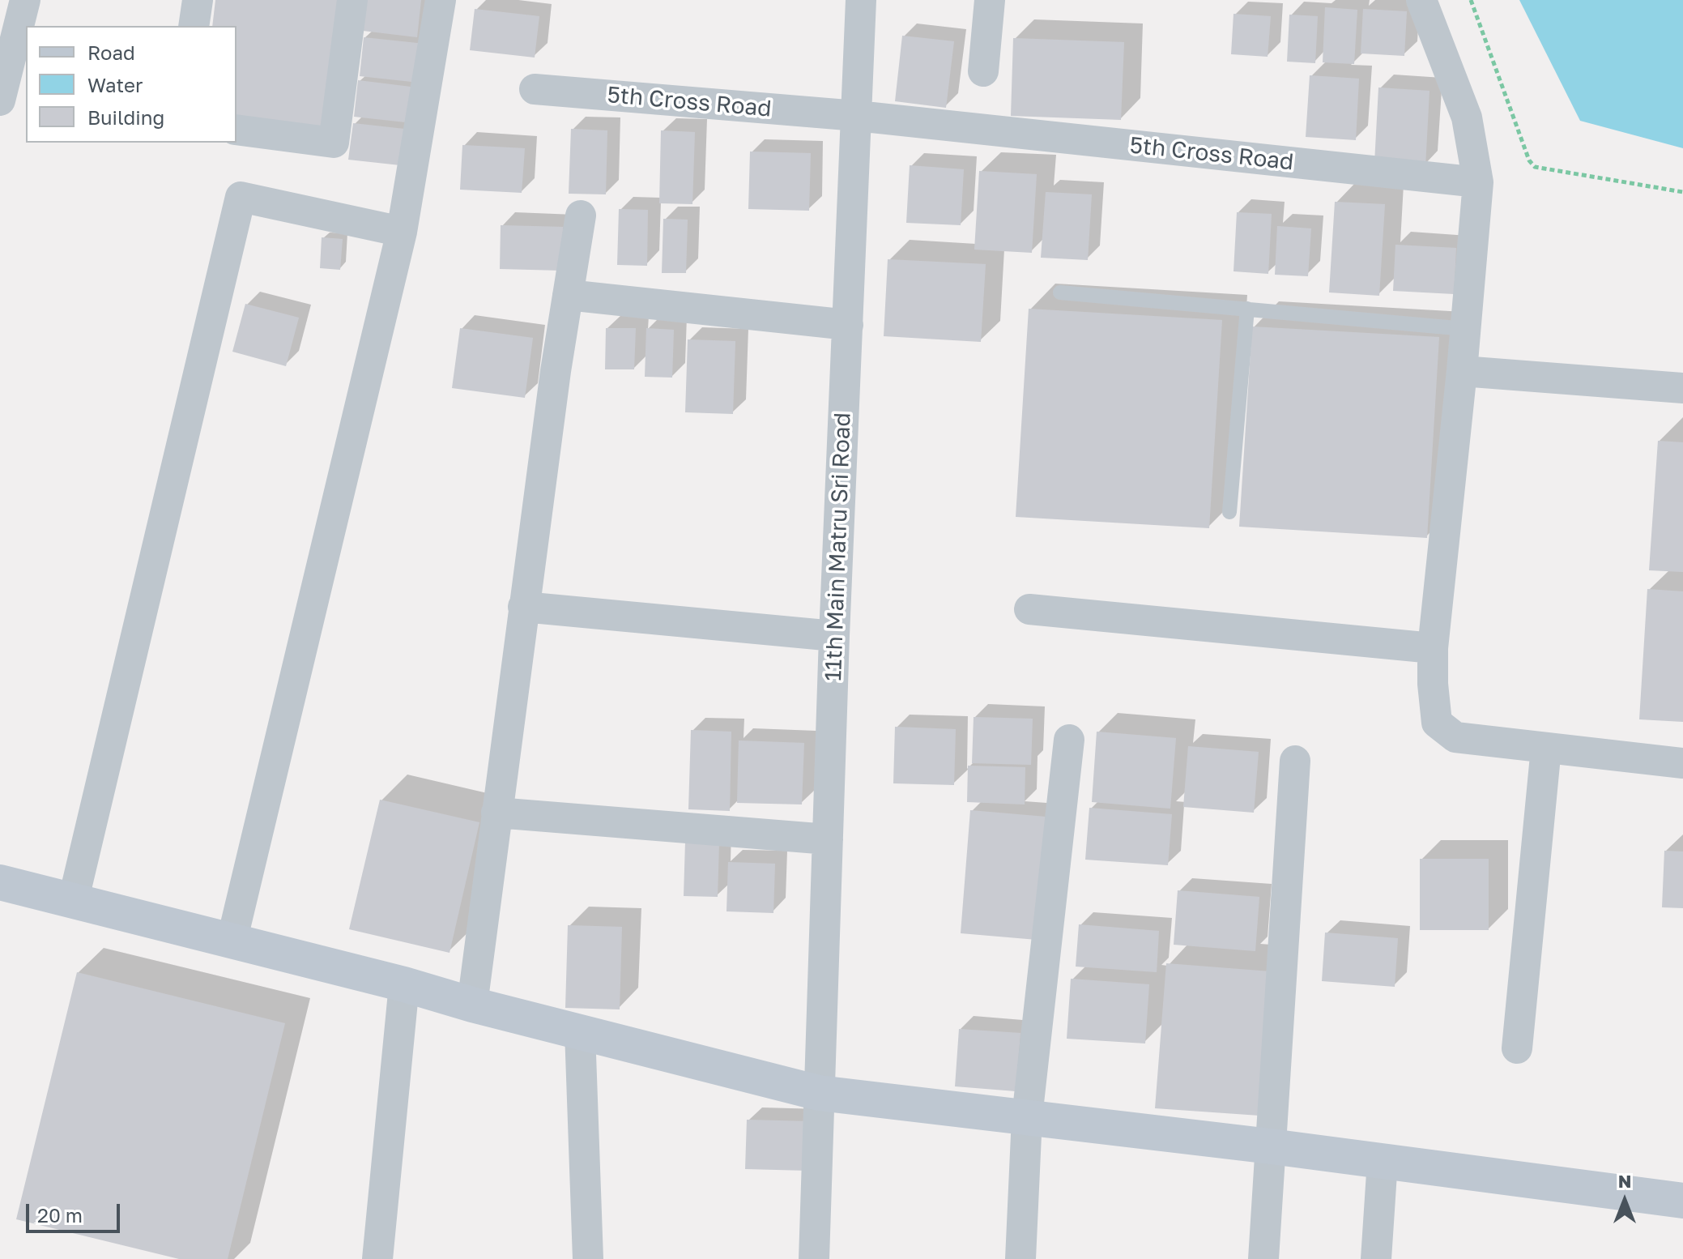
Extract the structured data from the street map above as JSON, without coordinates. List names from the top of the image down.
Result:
{
  "streets": {
    "street": ["5th Cross Road", "11th Main Matru Sri Road"]
  },
  "crossings": [
    ["5th Cross Road", "11th Main Matru Sri Road"]
  ],
  "legend": ["Road", "Water", "Building"],
  "scale_bar": "20 m",
  "north": "top"
}
